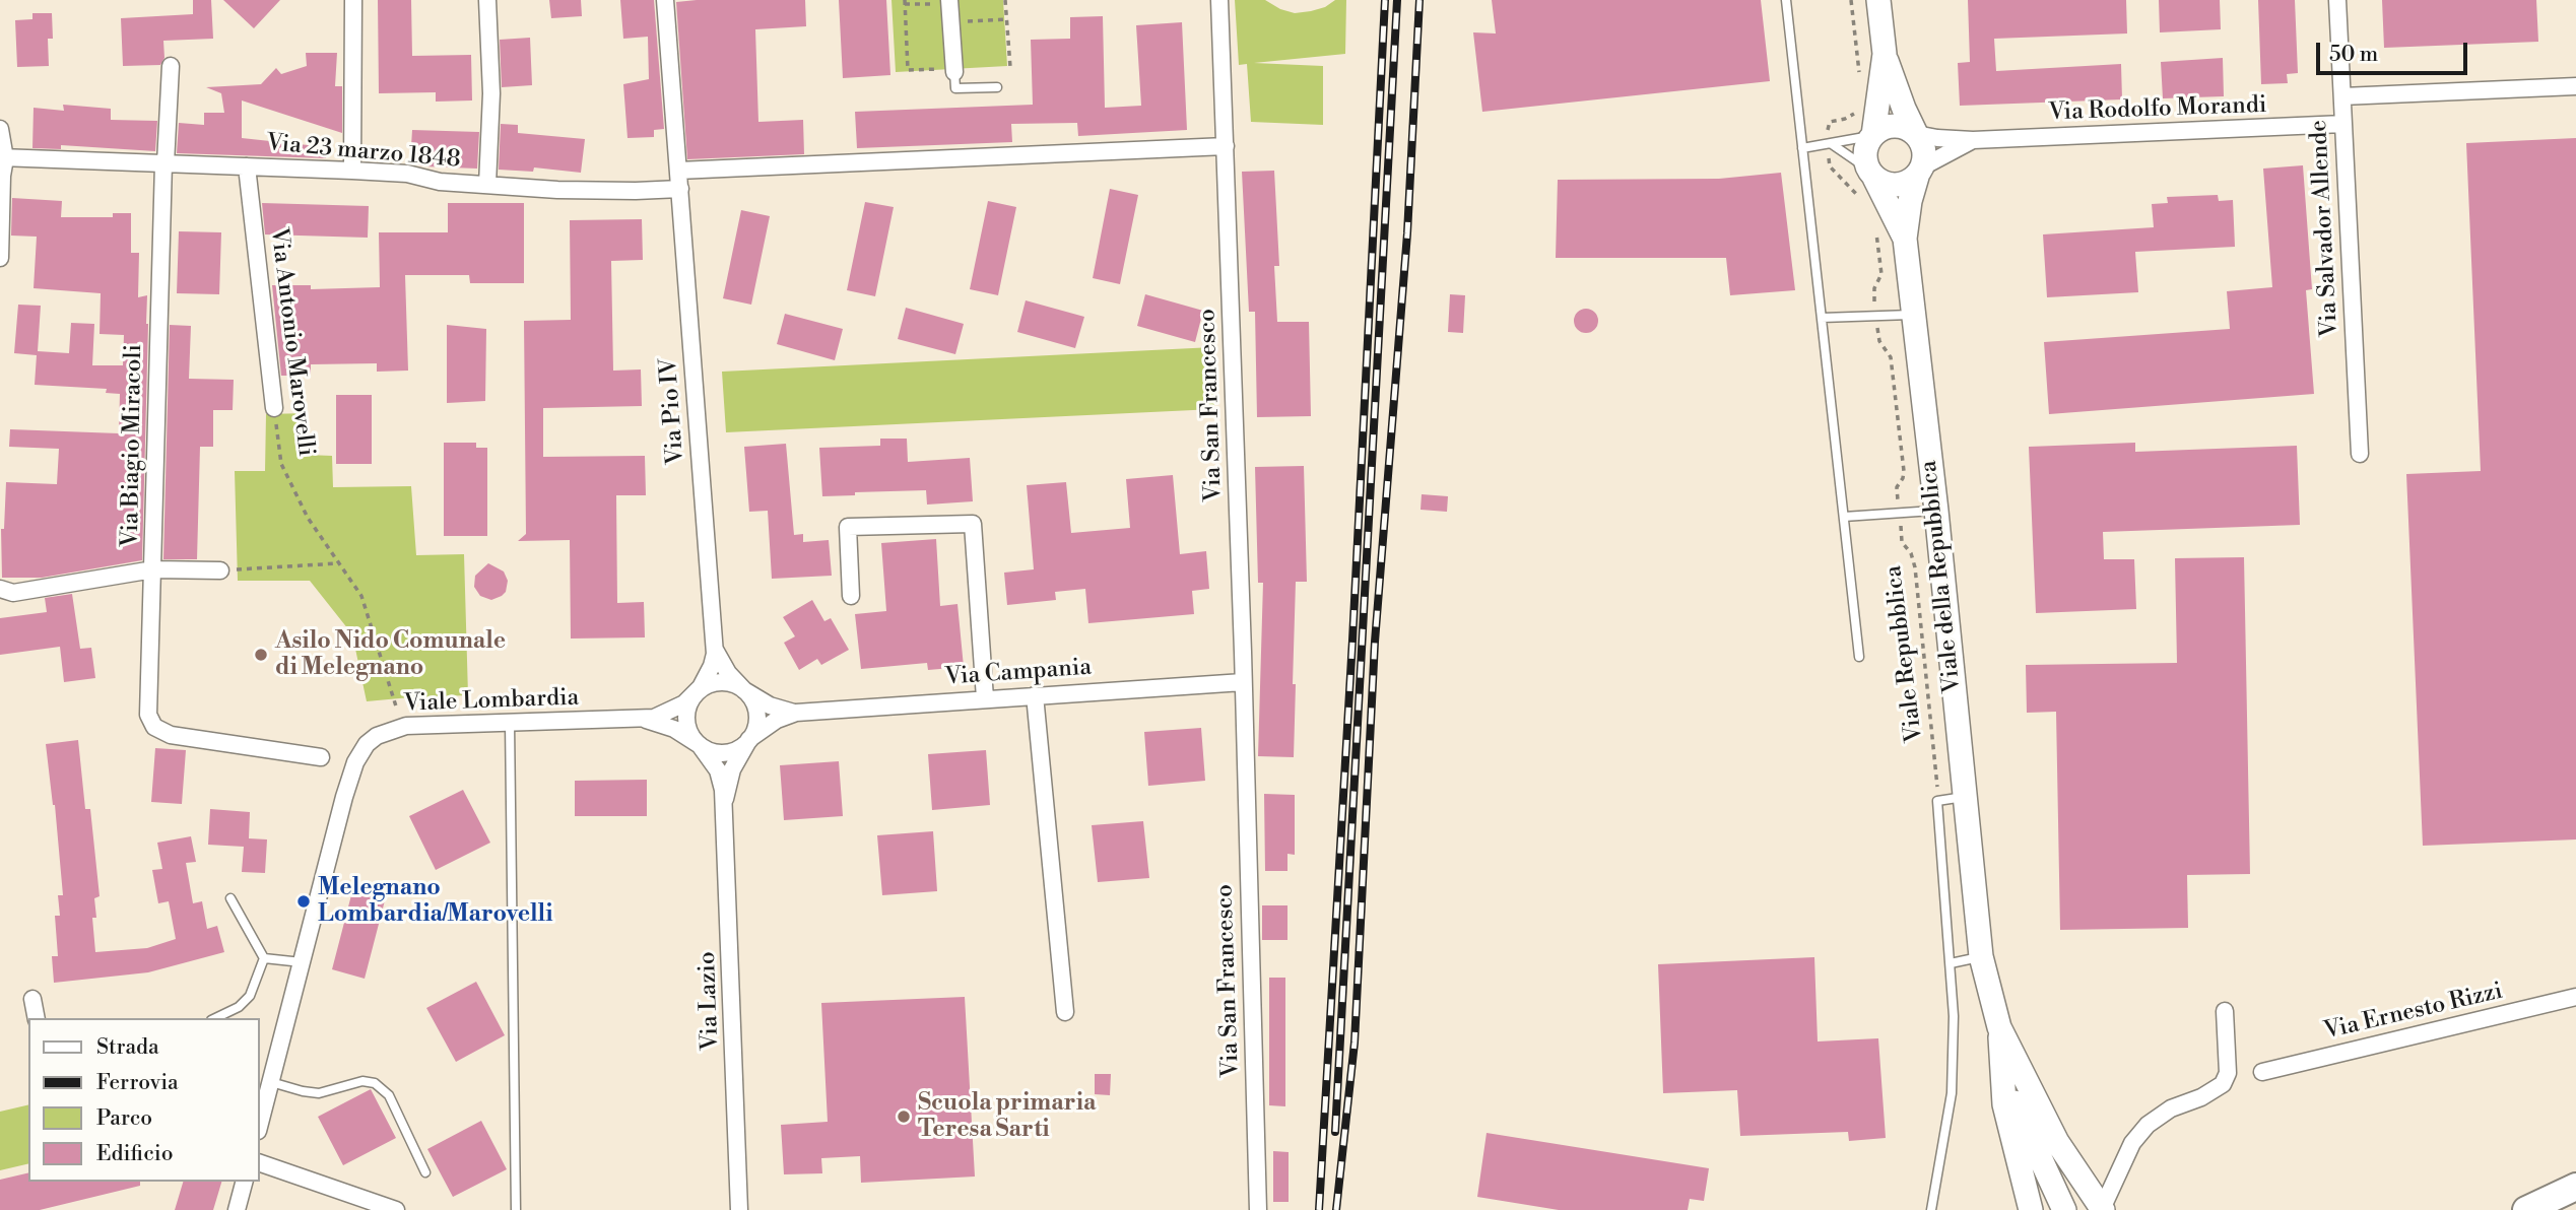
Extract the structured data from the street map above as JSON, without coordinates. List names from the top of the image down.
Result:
{
  "streets": {
    "street": [
      "Via Rodolfo Morandi",
      "Via 23 marzo 1848",
      "Via Salvador Allende",
      "Via Antonio Marovelli",
      "Via San Francesco",
      "Via Pio IV",
      "Via Biagio Miracoli",
      "Viale della Repubblica",
      "Via Campania",
      "Viale Lombardia",
      "Via Lazio",
      "Via Ernesto Rizzi"
    ],
    "path": ["Viale Repubblica"]
  },
  "crossings": [
    ["Via Rodolfo Morandi", "Via Salvador Allende"],
    ["Via Rodolfo Morandi", "Viale della Repubblica"],
    ["Via 23 marzo 1848", "Via Antonio Marovelli"],
    ["Via 23 marzo 1848", "Via Pio IV"],
    ["Via 23 marzo 1848", "Via Biagio Miracoli"],
    ["Via San Francesco", "Via Campania"],
    ["Via Pio IV", "Via Campania"],
    ["Via Pio IV", "Viale Lombardia"],
    ["Via Pio IV", "Via Lazio"],
    ["Via Campania", "Viale Lombardia"],
    ["Via Campania", "Via Lazio"],
    ["Viale Lombardia", "Via Lazio"]
  ],
  "places": ["Asilo Nido Comunale di Melegnano", "Melegnano Lombardia/Marovelli", "Scuola primaria Teresa Sarti"],
  "legend": [
    "Strada",
    "Ferrovia",
    "Parco",
    "Edificio"
  ],
  "scale_bar": "50 m"
}
